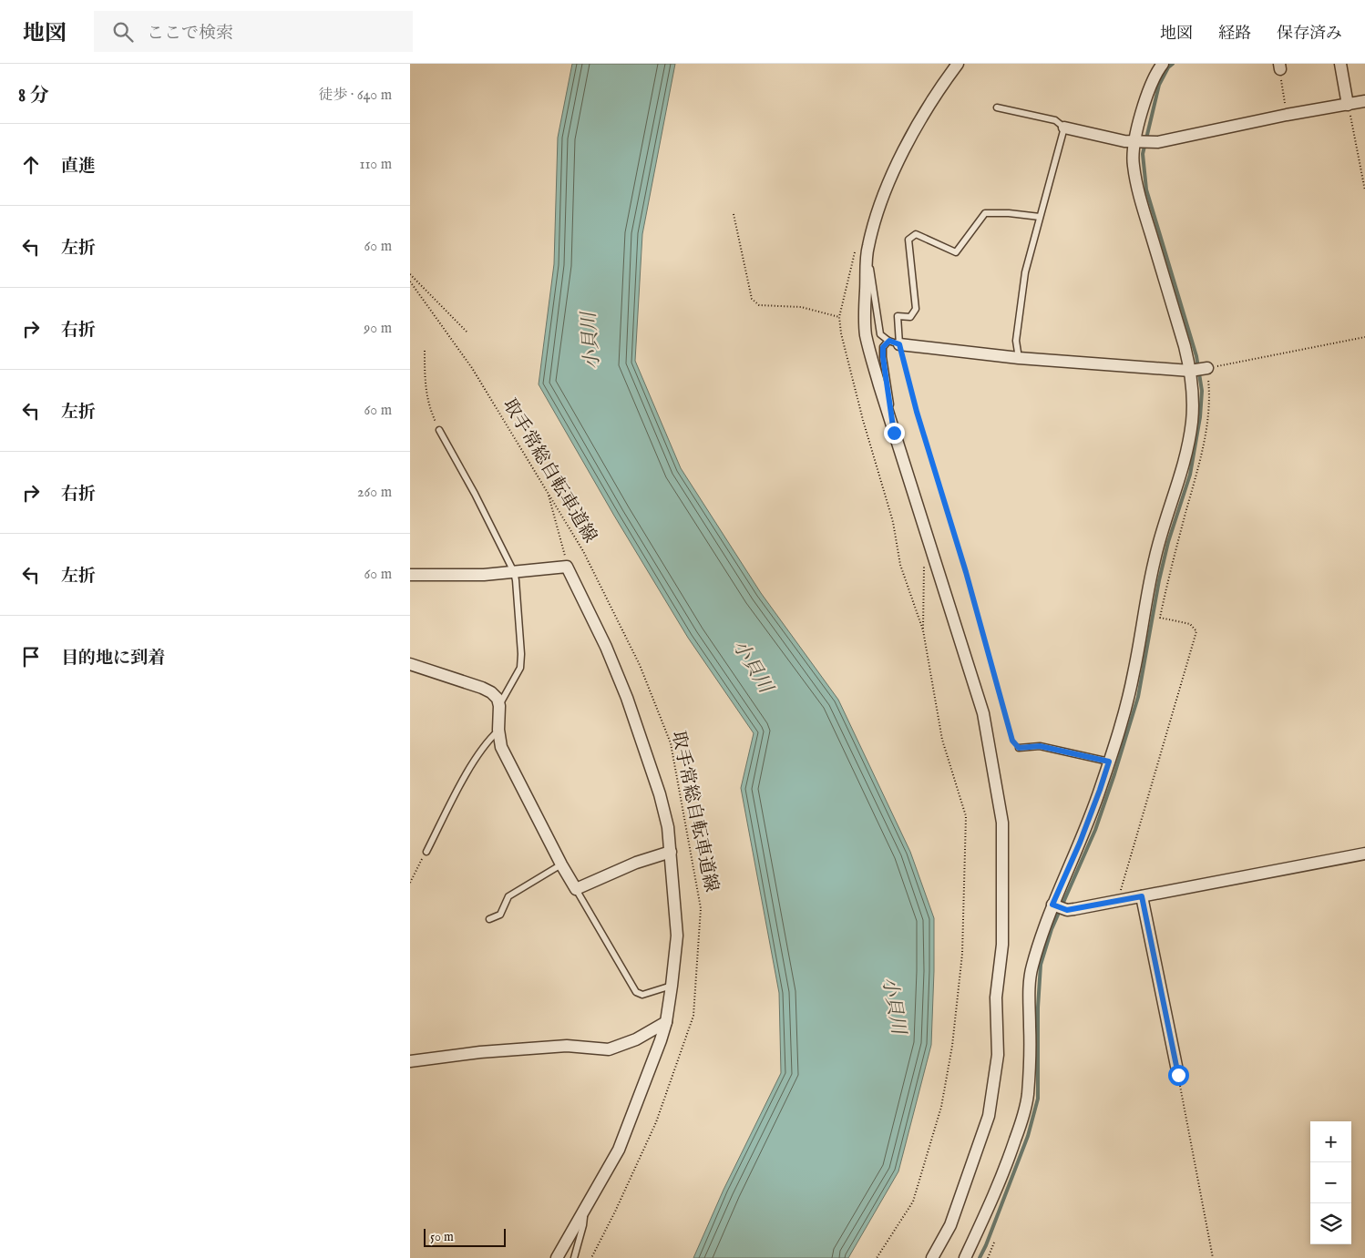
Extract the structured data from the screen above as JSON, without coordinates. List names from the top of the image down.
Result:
{
  "streets": {
    "path": ["取手常総自転車道線"]
  },
  "water": ["小貝川"],
  "scale_bar": "50 m",
  "page": {
    "header": "地図",
    "search": "ここで検索",
    "nav": ["地図", "経路", "保存済み"],
    "heading": ["8 分", "徒歩 · 640 m"],
    "list": [
      ["直進", "110 m"],
      ["左折", "60 m"],
      ["右折", "90 m"],
      ["左折", "60 m"],
      ["右折", "260 m"],
      ["左折", "60 m"],
      "目的地に到着"
    ],
    "map_buttons": ["+", "−"],
    "scale": "50 m"
  }
}
